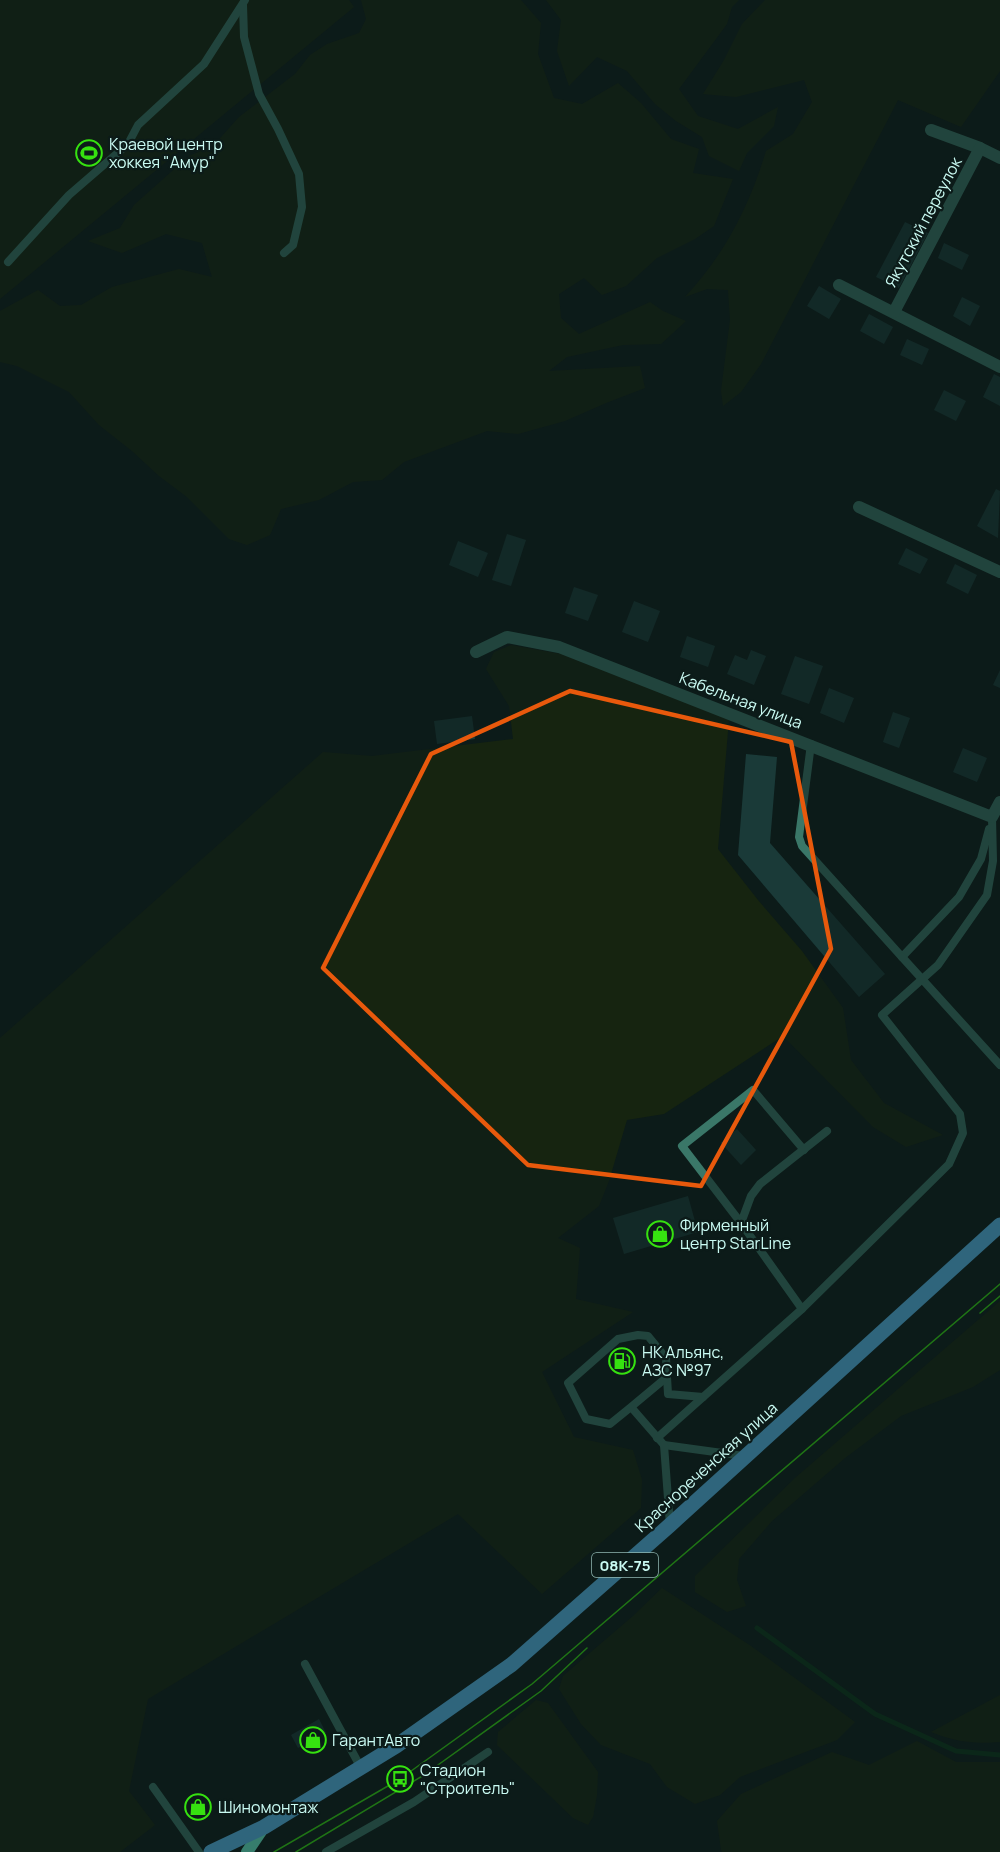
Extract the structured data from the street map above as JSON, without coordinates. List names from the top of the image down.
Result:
{
  "streets": {
    "main road": ["Краснореченская улица", "08К-75"],
    "street": ["Якутский переулок", "Кабельная улица"]
  },
  "places": {
    "sports": ["Краевой центр хоккея \"Амур\""],
    "shop": ["Фирменный центр StarLine", "ГарантАвто", "Шиномонтаж"],
    "fuel station": ["НК Альянс, АЗС №97"],
    "bus stop": ["Стадион \"Строитель\""]
  }
}
